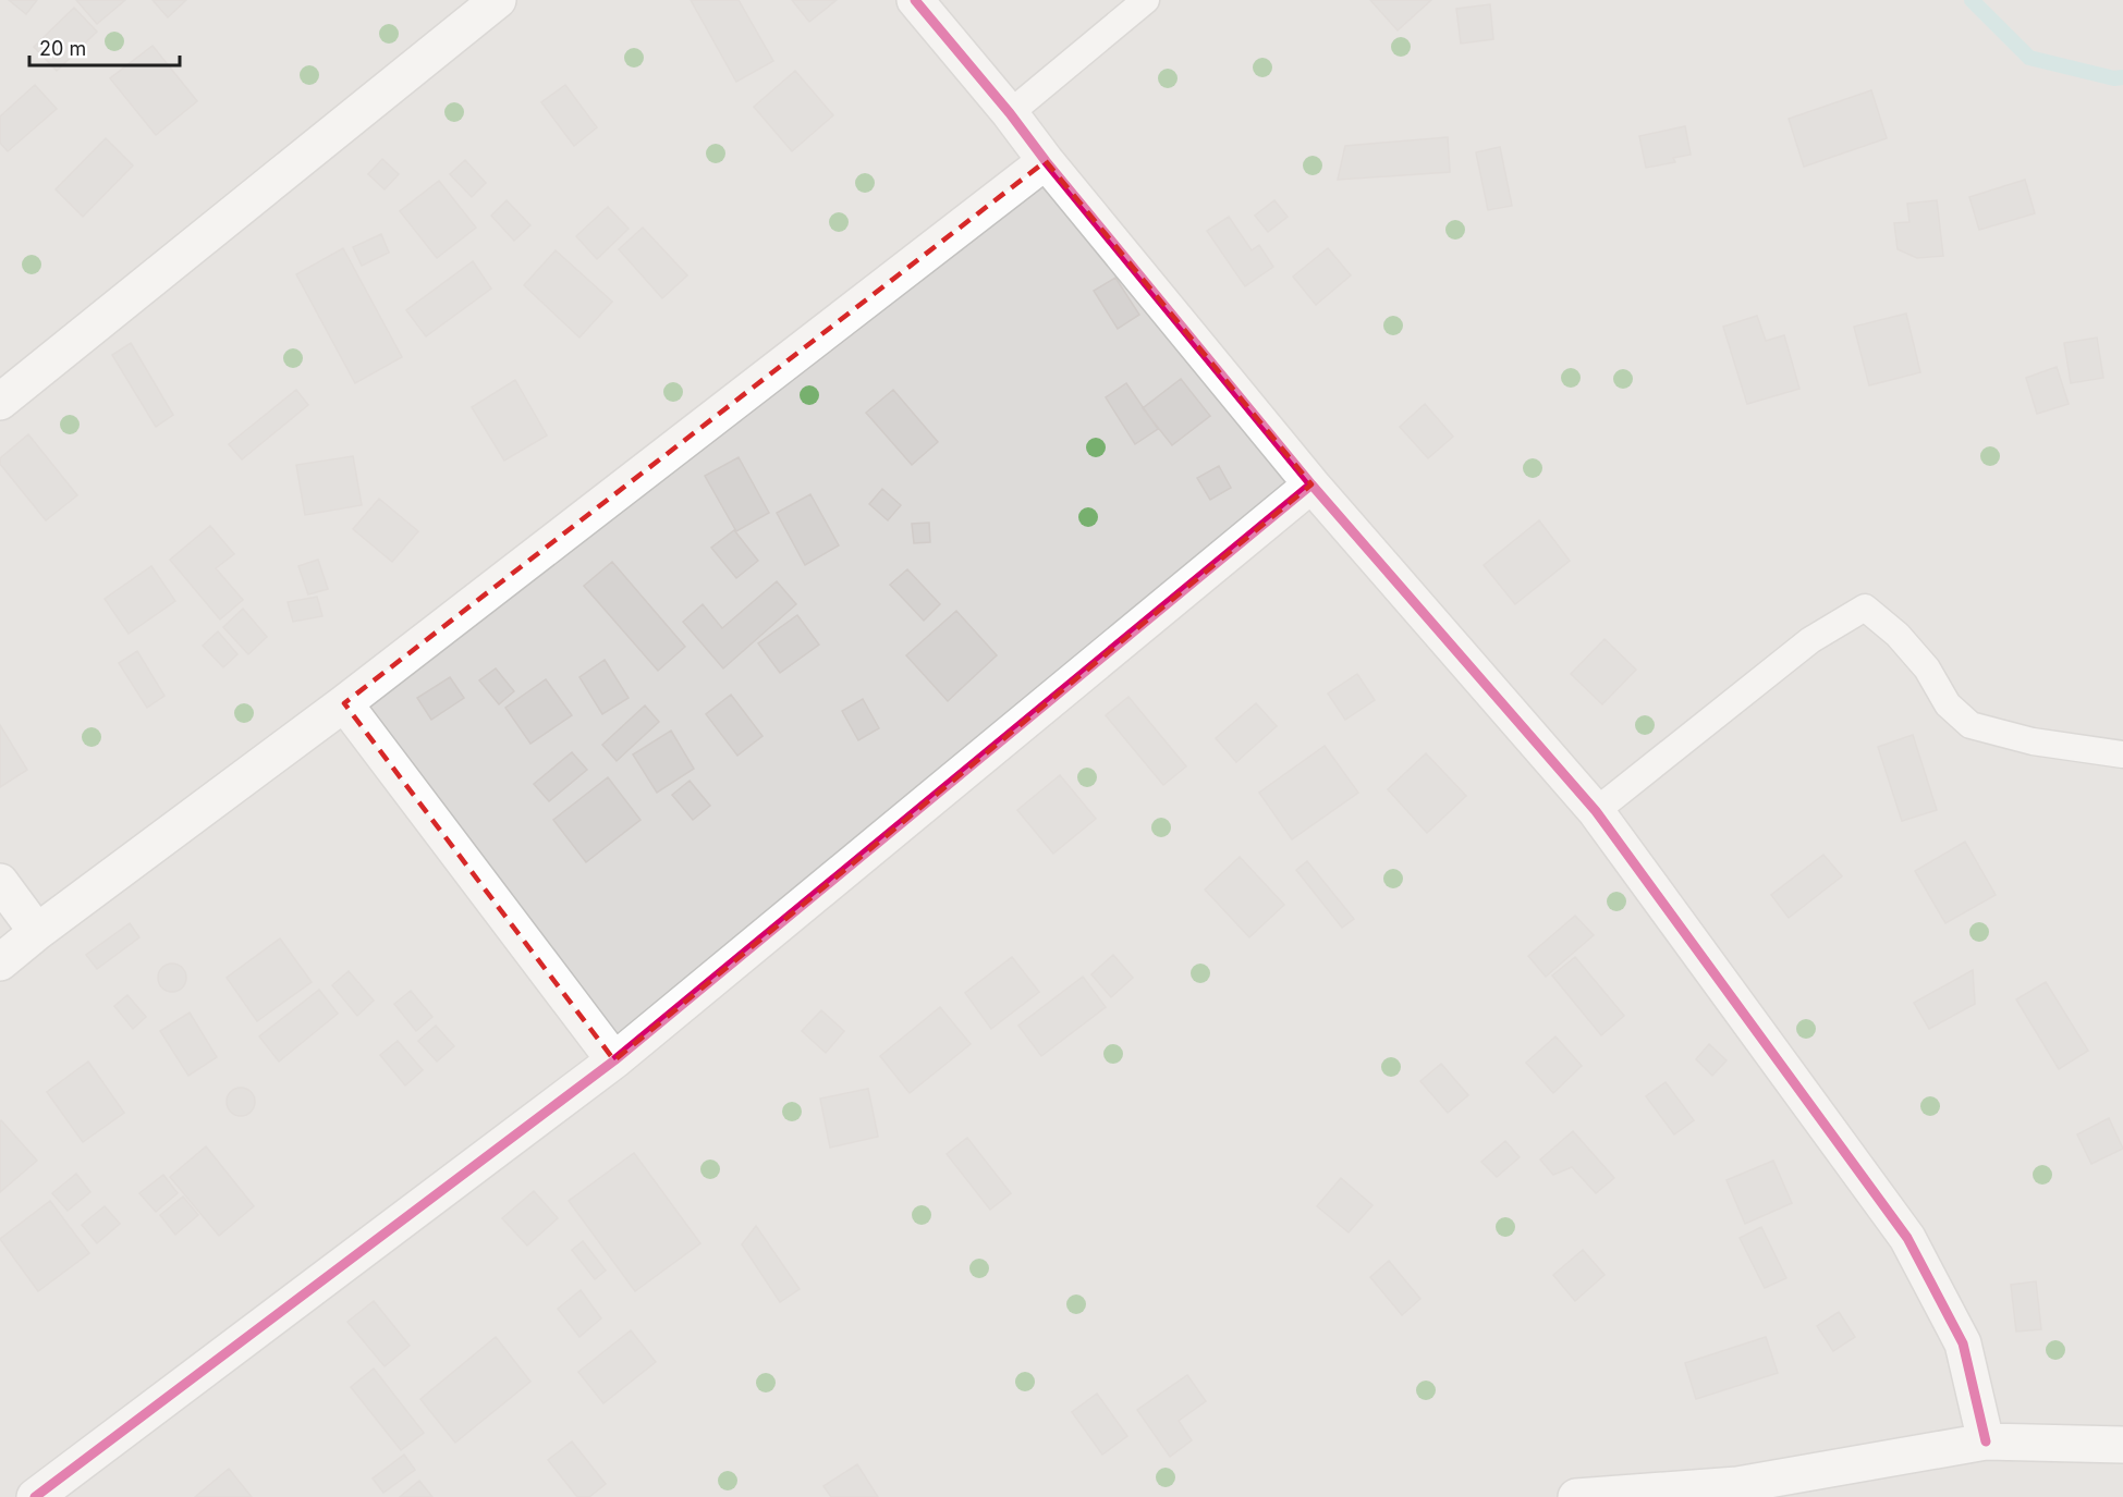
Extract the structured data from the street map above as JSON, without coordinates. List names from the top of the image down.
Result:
{
  "scale_bar": "20 m"
}
